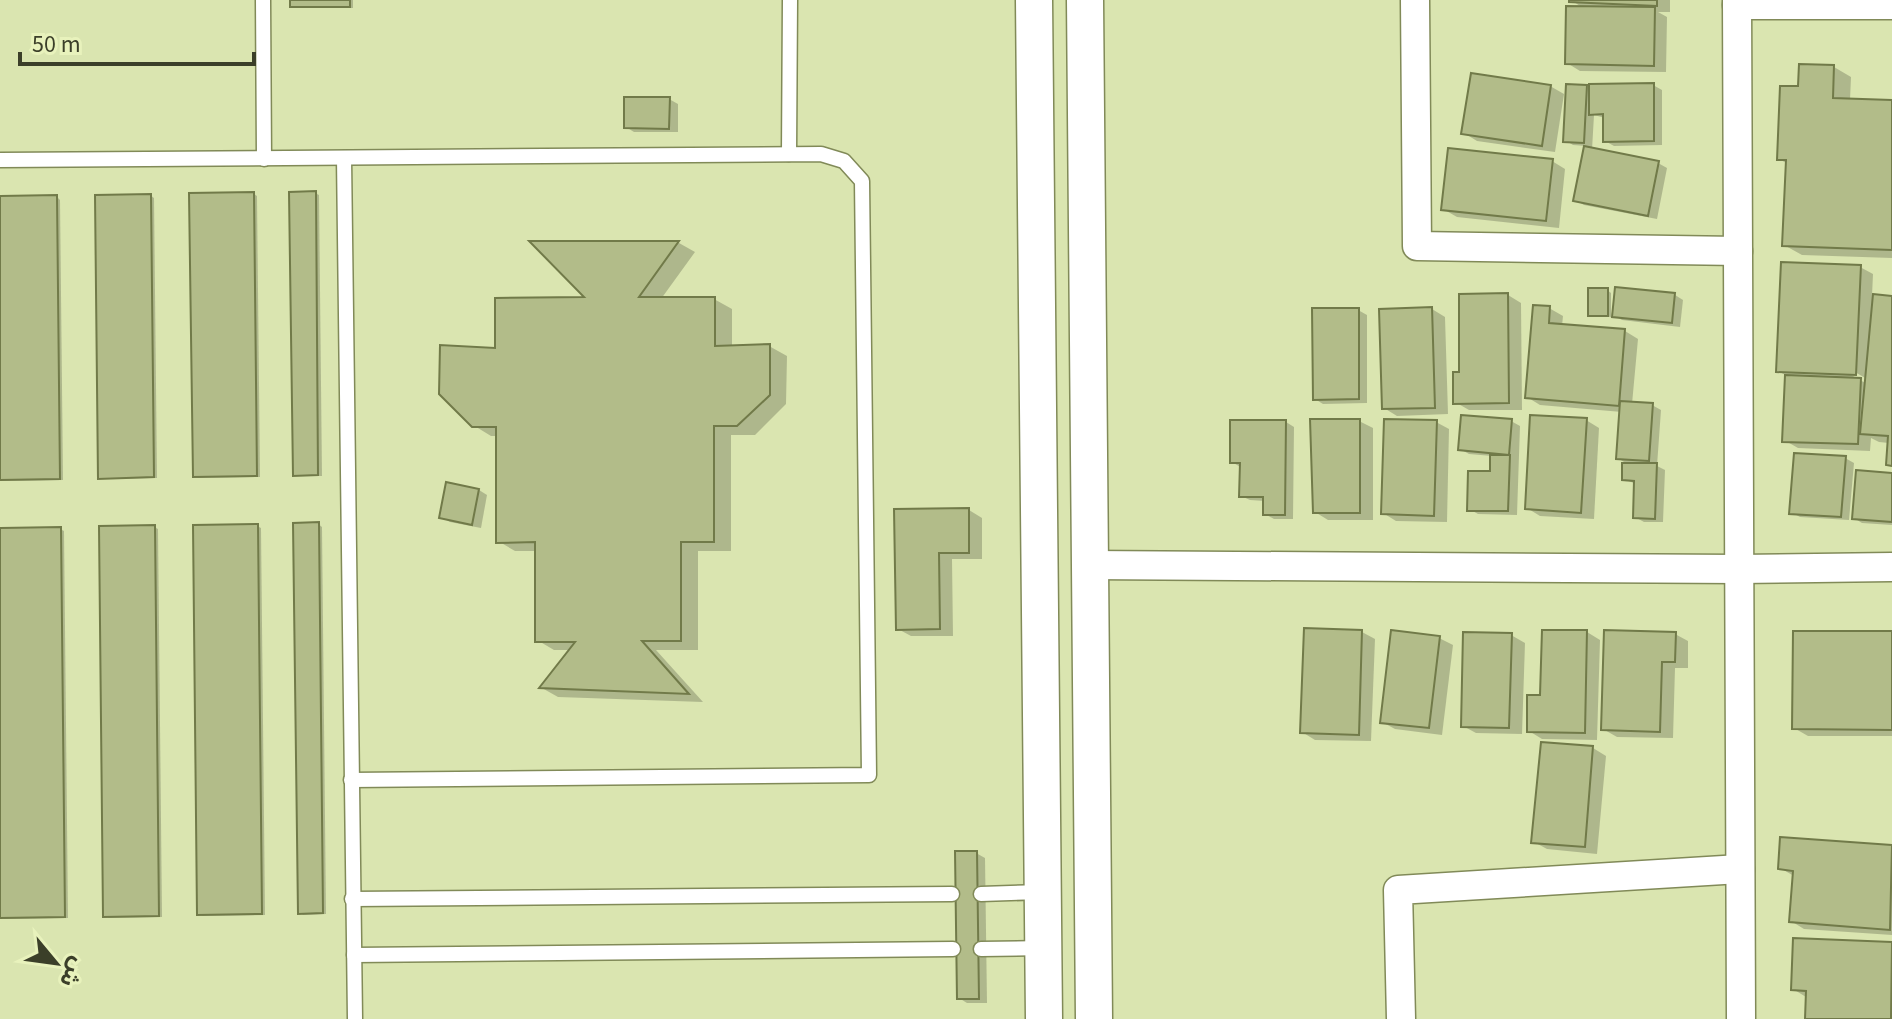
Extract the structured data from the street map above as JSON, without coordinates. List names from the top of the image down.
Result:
{
  "scale_bar": "50 m",
  "north": "bottom right"
}
